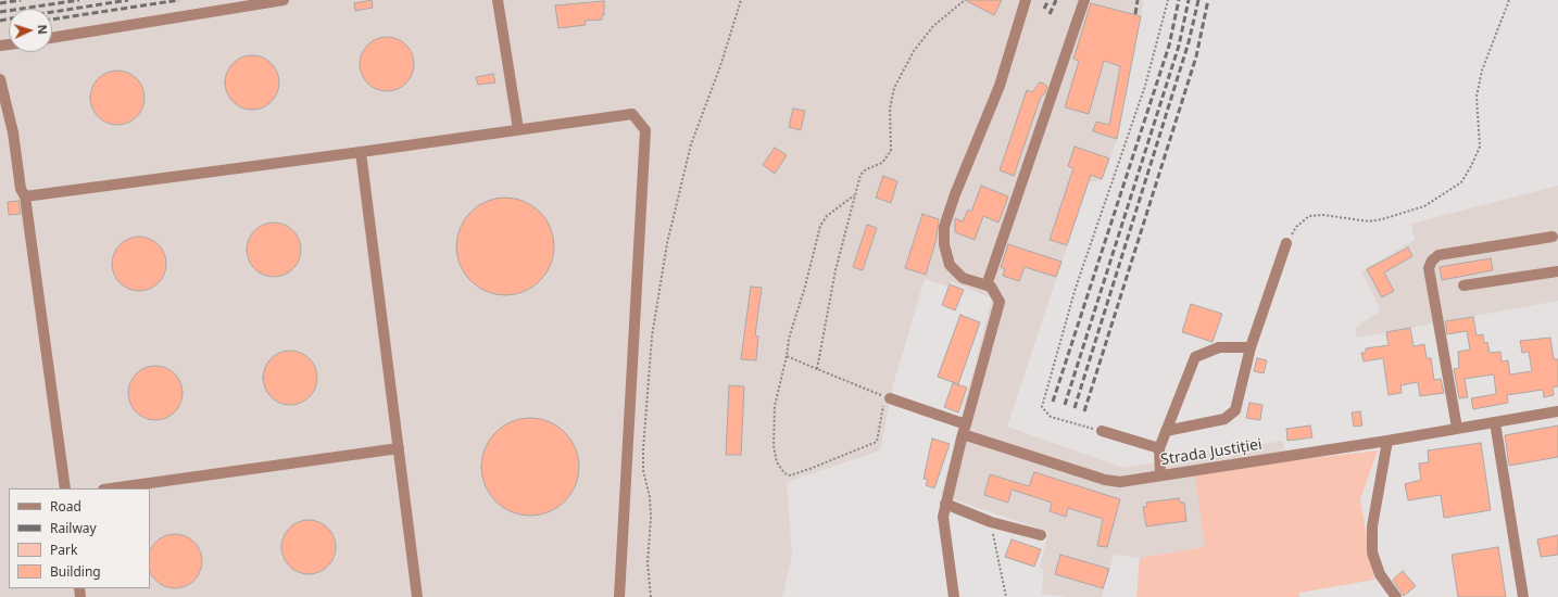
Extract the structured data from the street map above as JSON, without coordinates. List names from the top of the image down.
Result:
{
  "streets": {
    "street": ["Strada Justiției"]
  },
  "legend": [
    "Road",
    "Railway",
    "Park",
    "Building"
  ],
  "north": "right"
}
